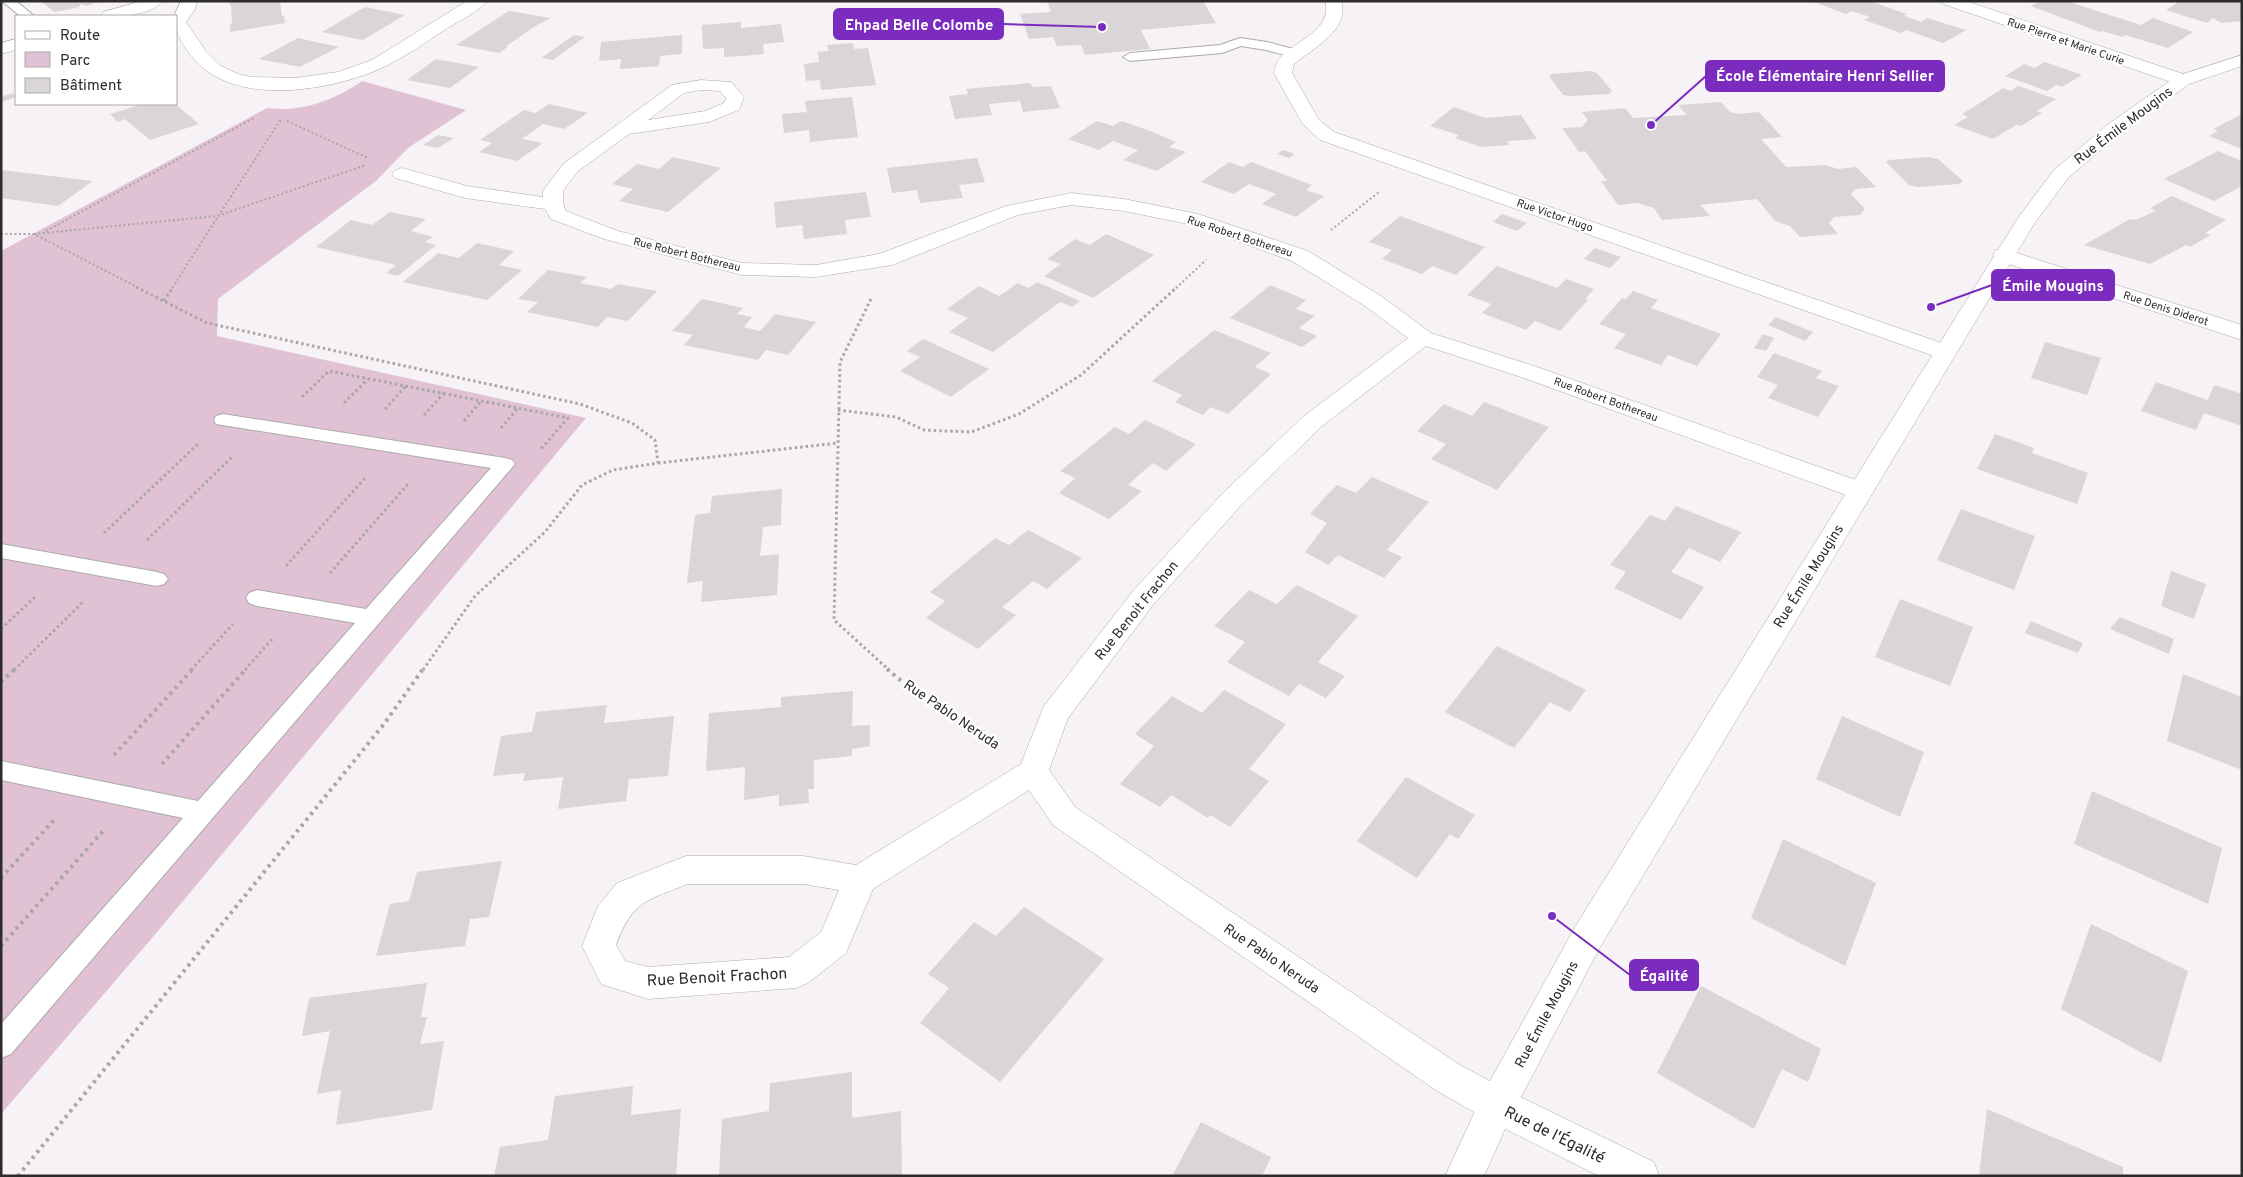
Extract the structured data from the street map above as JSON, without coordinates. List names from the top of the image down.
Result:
{
  "streets": {
    "street": [
      "Rue Pierre et Marie Curie",
      "Rue Émile Mougins",
      "Rue Victor Hugo",
      "Rue Robert Bothereau",
      "Rue Denis Diderot",
      "Rue Benoit Frachon",
      "Rue Pablo Neruda",
      "Rue de l'Égalité"
    ]
  },
  "crossings": [
    ["Rue Pierre et Marie Curie", "Rue Émile Mougins"],
    ["Rue Émile Mougins", "Rue Victor Hugo"],
    ["Rue Émile Mougins", "Rue Robert Bothereau"],
    ["Rue Émile Mougins", "Rue Denis Diderot"],
    ["Rue Émile Mougins", "Rue Pablo Neruda"],
    ["Rue Émile Mougins", "Rue de l'Égalité"],
    ["Rue Robert Bothereau", "Rue Benoit Frachon"],
    ["Rue Robert Bothereau", "Rue Pablo Neruda"],
    ["Rue Benoit Frachon", "Rue Pablo Neruda"],
    ["Rue Pablo Neruda", "Rue de l'Égalité"]
  ],
  "places": [
    "Ehpad Belle Colombe",
    "École Élémentaire Henri Sellier",
    "Émile Mougins",
    "Égalité"
  ],
  "legend": ["Route", "Parc", "Bâtiment"]
}
